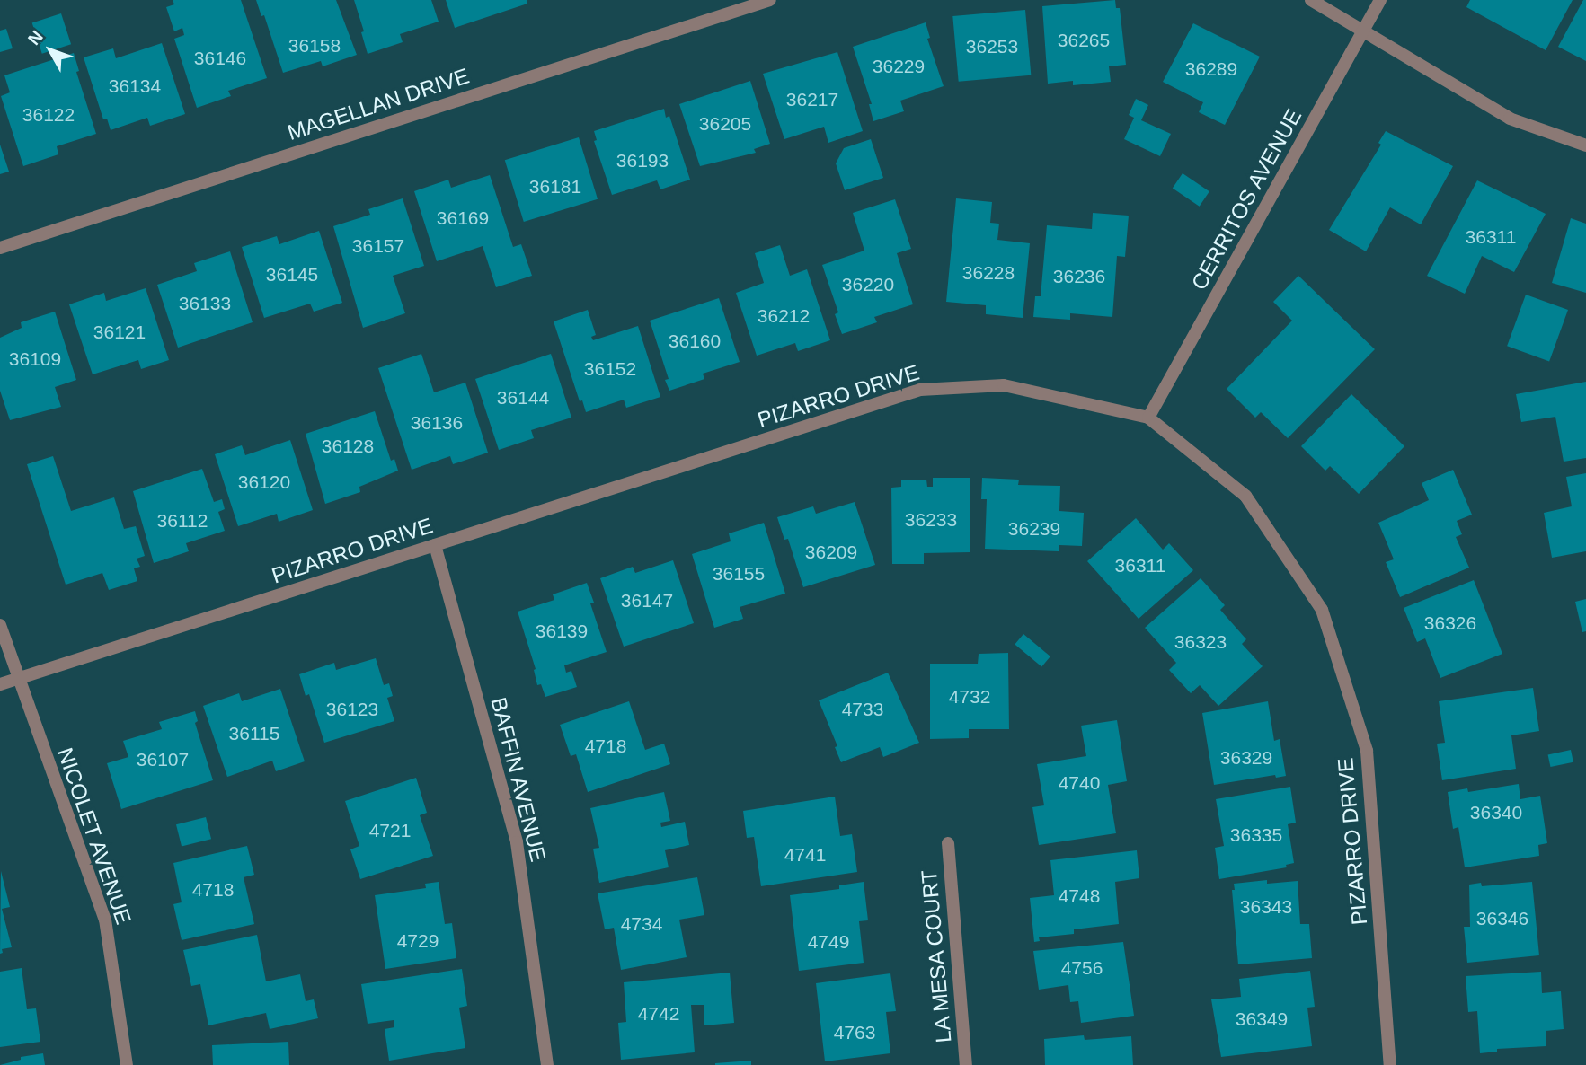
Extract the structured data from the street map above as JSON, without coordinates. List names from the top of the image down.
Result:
{
  "streets": {
    "street": [
      "MAGELLAN DRIVE",
      "CERRITOS AVENUE",
      "PIZARRO DRIVE",
      "BAFFIN AVENUE",
      "NICOLET AVENUE",
      "LA MESA COURT"
    ]
  },
  "crossings": [
    ["CERRITOS AVENUE", "PIZARRO DRIVE"],
    ["PIZARRO DRIVE", "BAFFIN AVENUE"],
    ["PIZARRO DRIVE", "NICOLET AVENUE"]
  ],
  "house_numbers": [
    "36265",
    "36158",
    "36253",
    "36146",
    "36229",
    "36289",
    "36134",
    "36217",
    "36122",
    "36205",
    "36193",
    "36181",
    "36169",
    "36311",
    "36157",
    "36228",
    "36145",
    "36236",
    "36220",
    "36133",
    "36212",
    "36121",
    "36160",
    "36109",
    "36152",
    "36144",
    "36136",
    "36128",
    "36120",
    "36233",
    "36112",
    "36239",
    "36209",
    "36311",
    "36155",
    "36147",
    "36326",
    "36139",
    "36323",
    "4732",
    "36123",
    "4733",
    "36115",
    "4718",
    "36329",
    "36107",
    "4740",
    "36340",
    "4721",
    "36335",
    "4741",
    "4718",
    "4748",
    "36343",
    "36346",
    "4734",
    "4729",
    "4749",
    "4756",
    "4742",
    "36349",
    "4763"
  ],
  "north": "top left"
}
